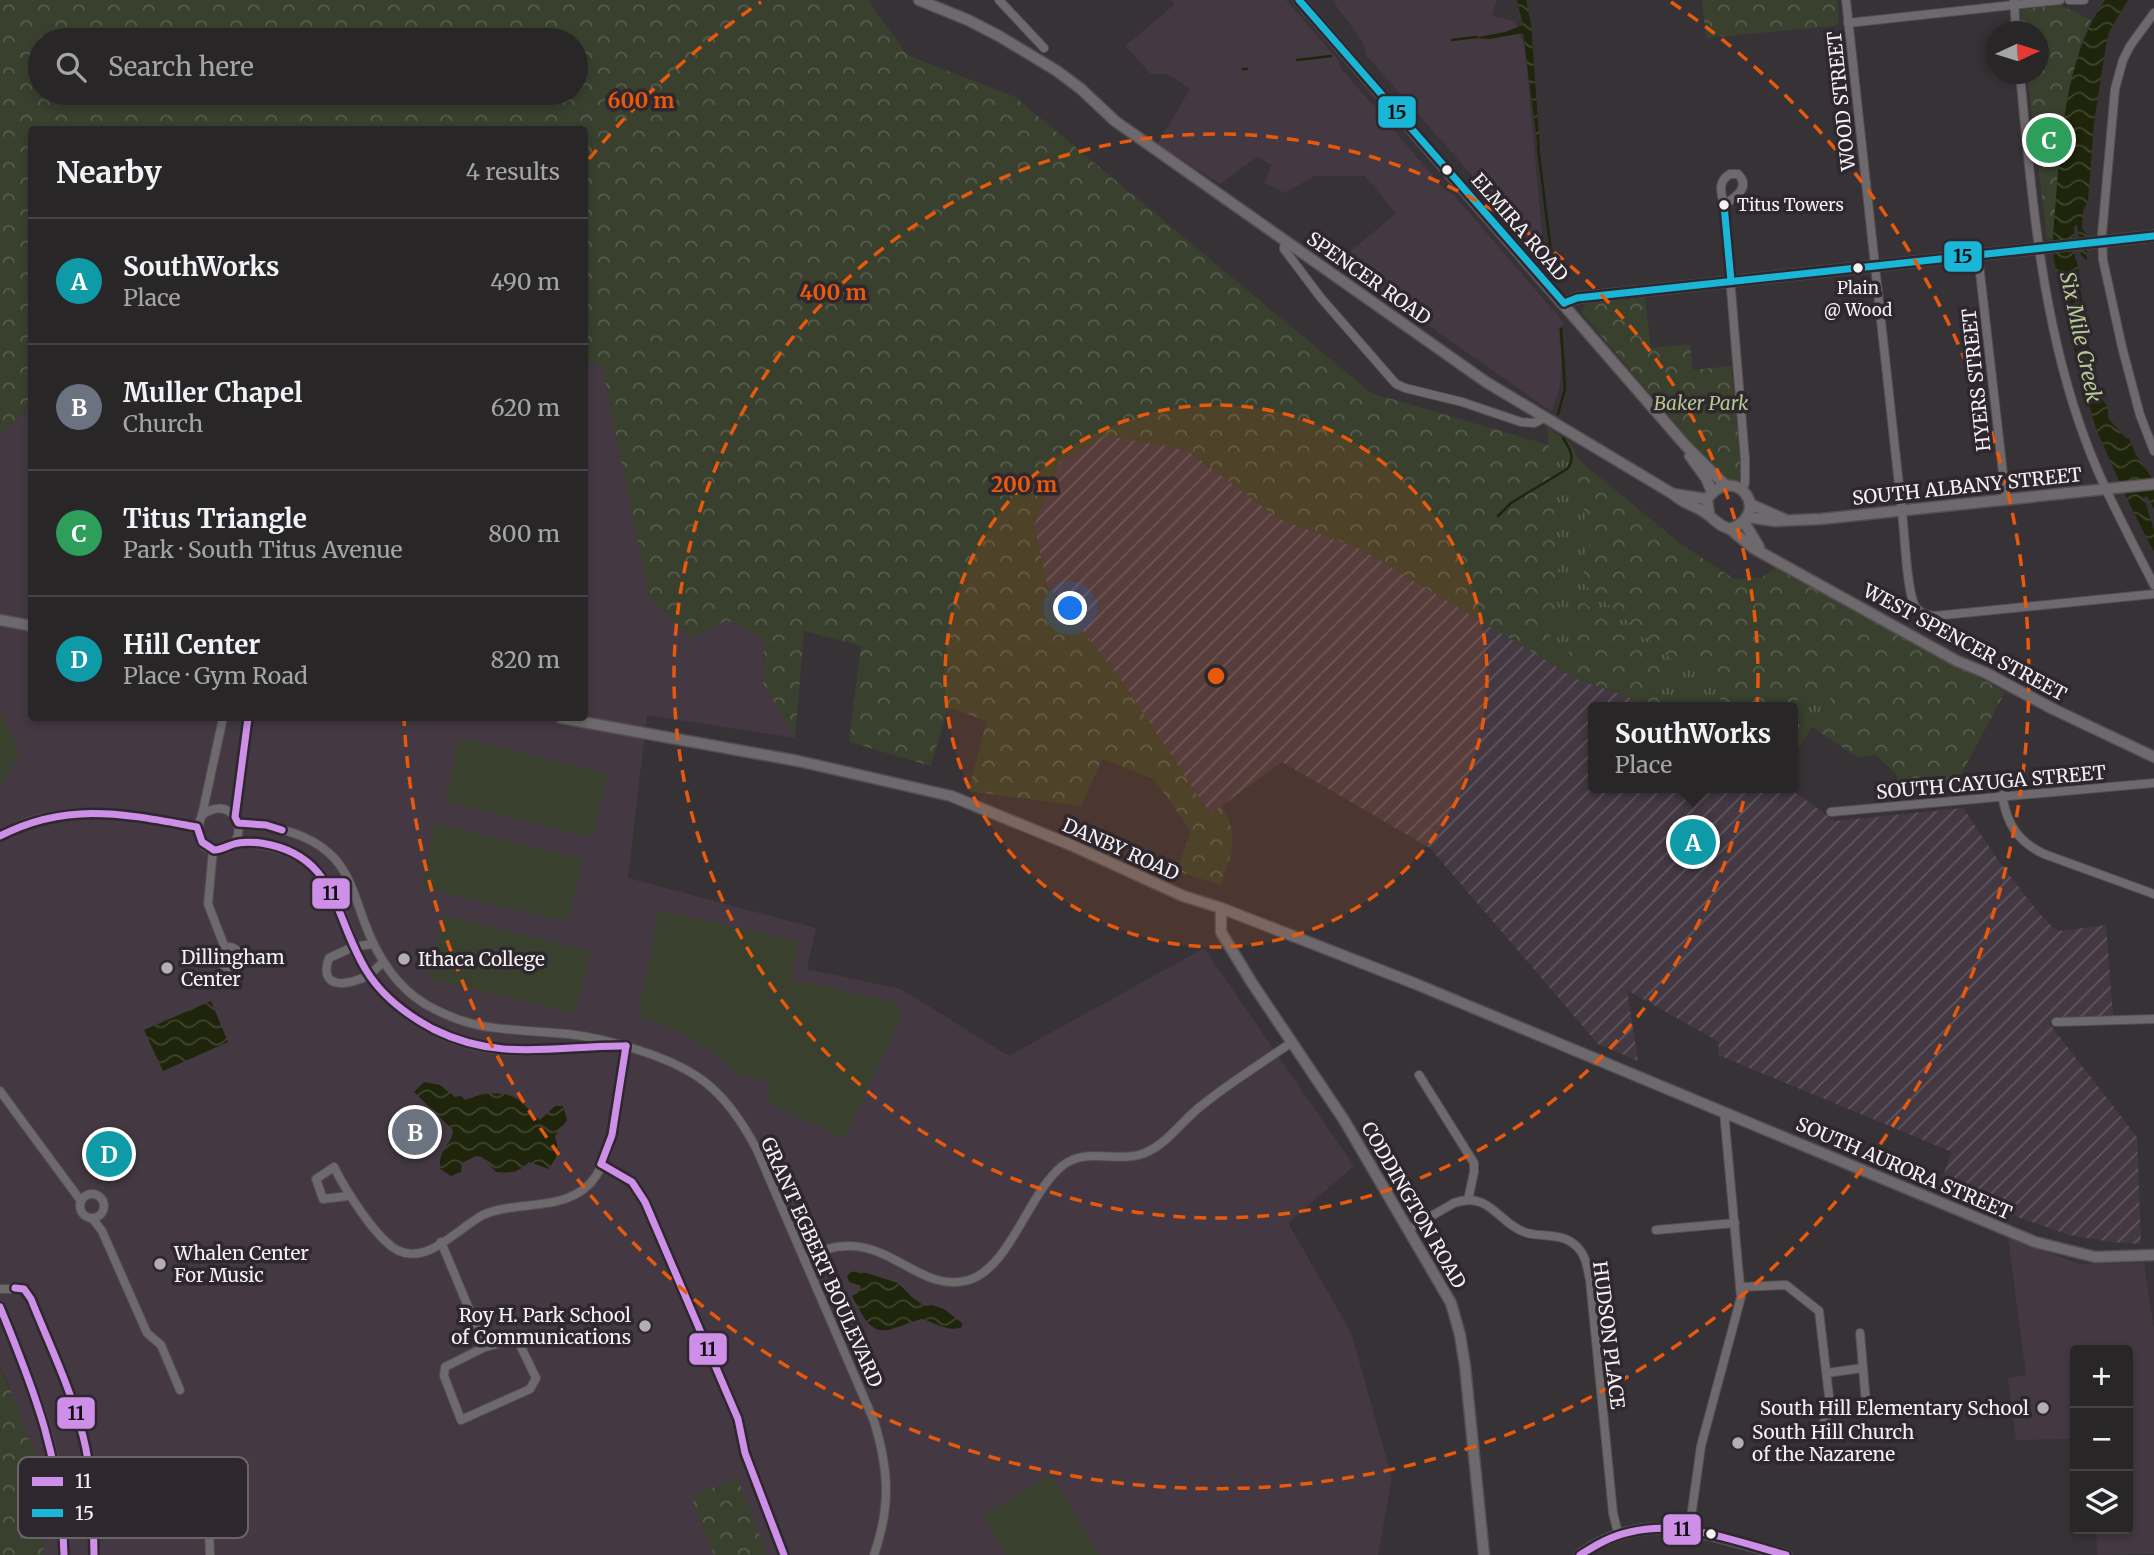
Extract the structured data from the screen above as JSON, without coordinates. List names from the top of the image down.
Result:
{
  "streets": {
    "street": [
      "WOOD STREET",
      "ELMIRA ROAD",
      "SPENCER ROAD",
      "HYERS STREET",
      "SOUTH ALBANY STREET",
      "WEST SPENCER STREET",
      "SOUTH CAYUGA STREET",
      "DANBY ROAD",
      "SOUTH AURORA STREET",
      "CODDINGTON ROAD",
      "GRANT EGBERT BOULEVARD",
      "HUDSON PLACE"
    ]
  },
  "crossings": [
    ["WOOD STREET", "SOUTH ALBANY STREET"],
    ["ELMIRA ROAD", "SPENCER ROAD"],
    ["ELMIRA ROAD", "SOUTH ALBANY STREET"],
    ["ELMIRA ROAD", "WEST SPENCER STREET"],
    ["SPENCER ROAD", "SOUTH ALBANY STREET"],
    ["SPENCER ROAD", "WEST SPENCER STREET"],
    ["HYERS STREET", "SOUTH ALBANY STREET"],
    ["SOUTH ALBANY STREET", "WEST SPENCER STREET"],
    ["DANBY ROAD", "SOUTH AURORA STREET"],
    ["DANBY ROAD", "CODDINGTON ROAD"]
  ],
  "water": ["Six Mile Creek"],
  "parks": ["Baker Park"],
  "places": [
    "Titus Towers",
    "Plain @ Wood",
    "Ithaca College",
    "Dillingham Center",
    "Whalen Center For Music",
    "Roy H. Park School of Communications",
    "South Hill Elementary School",
    "South Hill Church of the Nazarene"
  ],
  "lines": ["transit line 15", "transit line 11"],
  "legend": ["11", "15"],
  "north": "right",
  "page": {
    "search": "Search here",
    "pins": [
      "C",
      "A",
      "B",
      "D"
    ],
    "heading": ["Nearby", "4 results"],
    "list": [
      {
        "mark": "A",
        "name": "SouthWorks",
        "note": "Place",
        "value": "490 m"
      },
      {
        "mark": "B",
        "name": "Muller Chapel",
        "note": "Church",
        "value": "620 m"
      },
      {
        "mark": "C",
        "name": "Titus Triangle",
        "note": "Park · South Titus Avenue",
        "value": "800 m"
      },
      {
        "mark": "D",
        "name": "Hill Center",
        "note": "Place · Gym Road",
        "value": "820 m"
      }
    ],
    "popup": ["SouthWorks", "Place"],
    "map_buttons": ["+", "−"]
  },
  "rings": ["600 m", "400 m", "200 m"]
}
